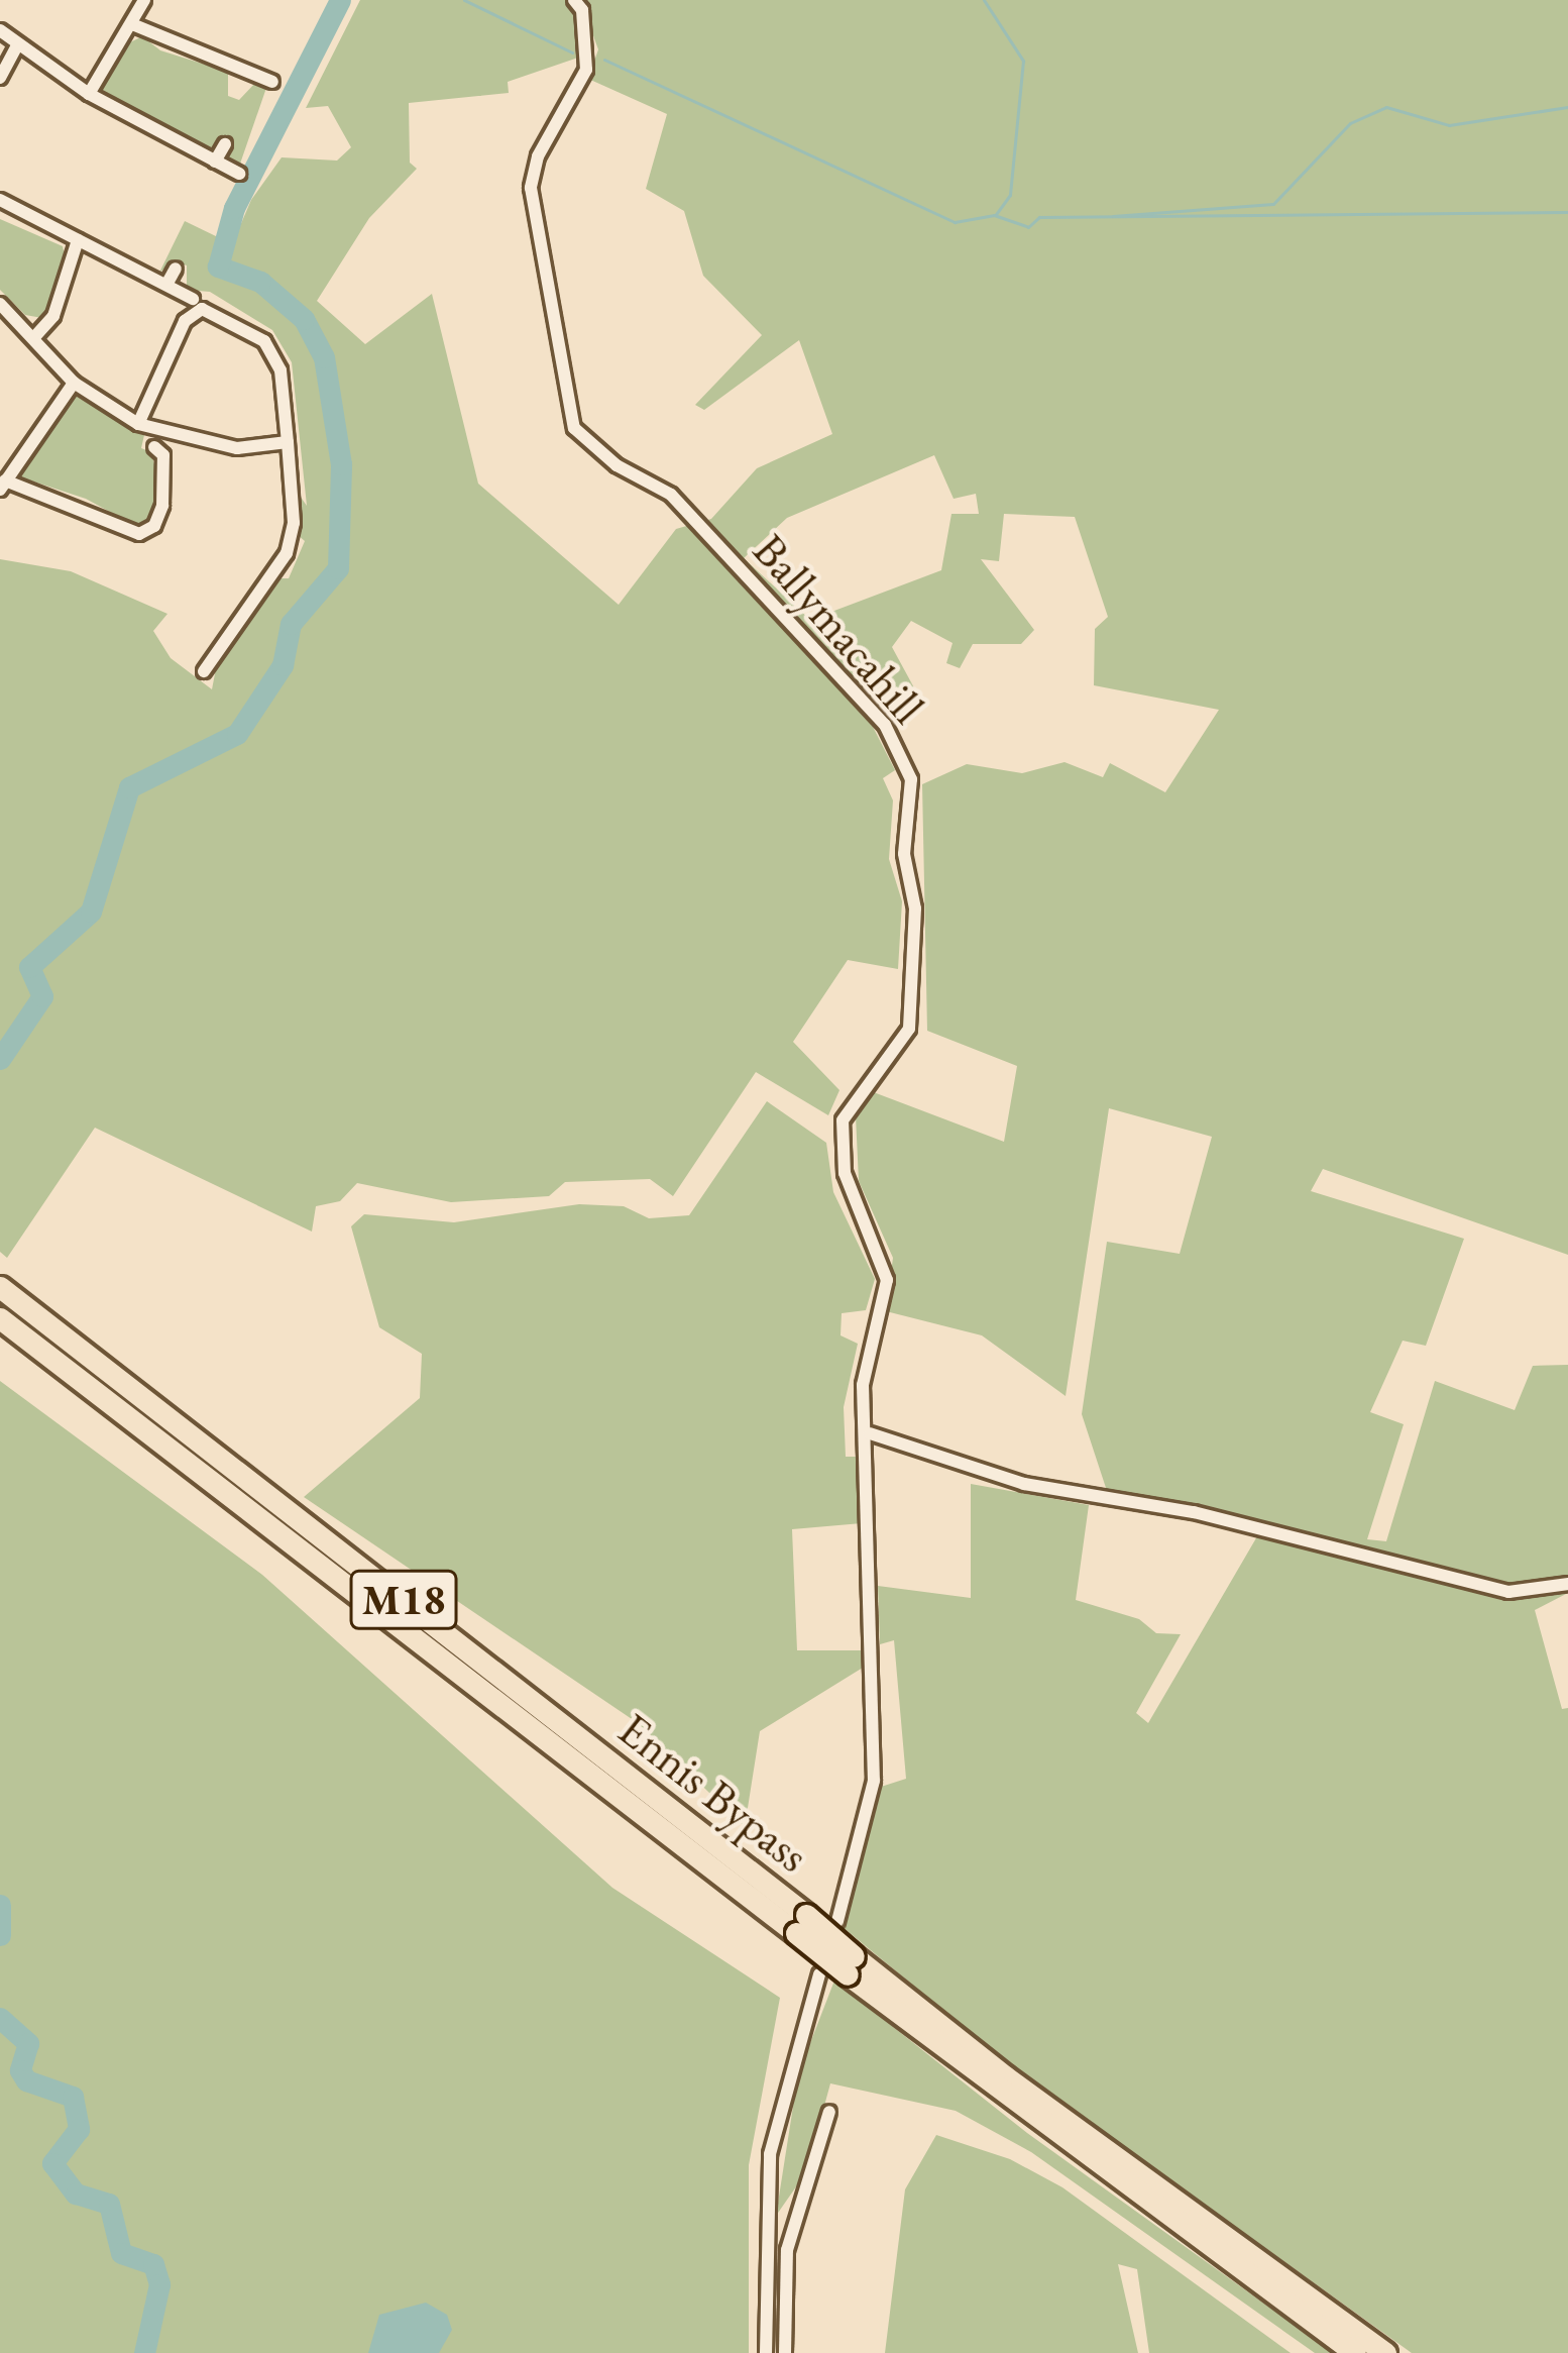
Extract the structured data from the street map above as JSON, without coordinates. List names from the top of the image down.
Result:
{
  "streets": {
    "highway": ["M18", "Ennis Bypass"],
    "street": ["Ballymacahill"]
  }
}
